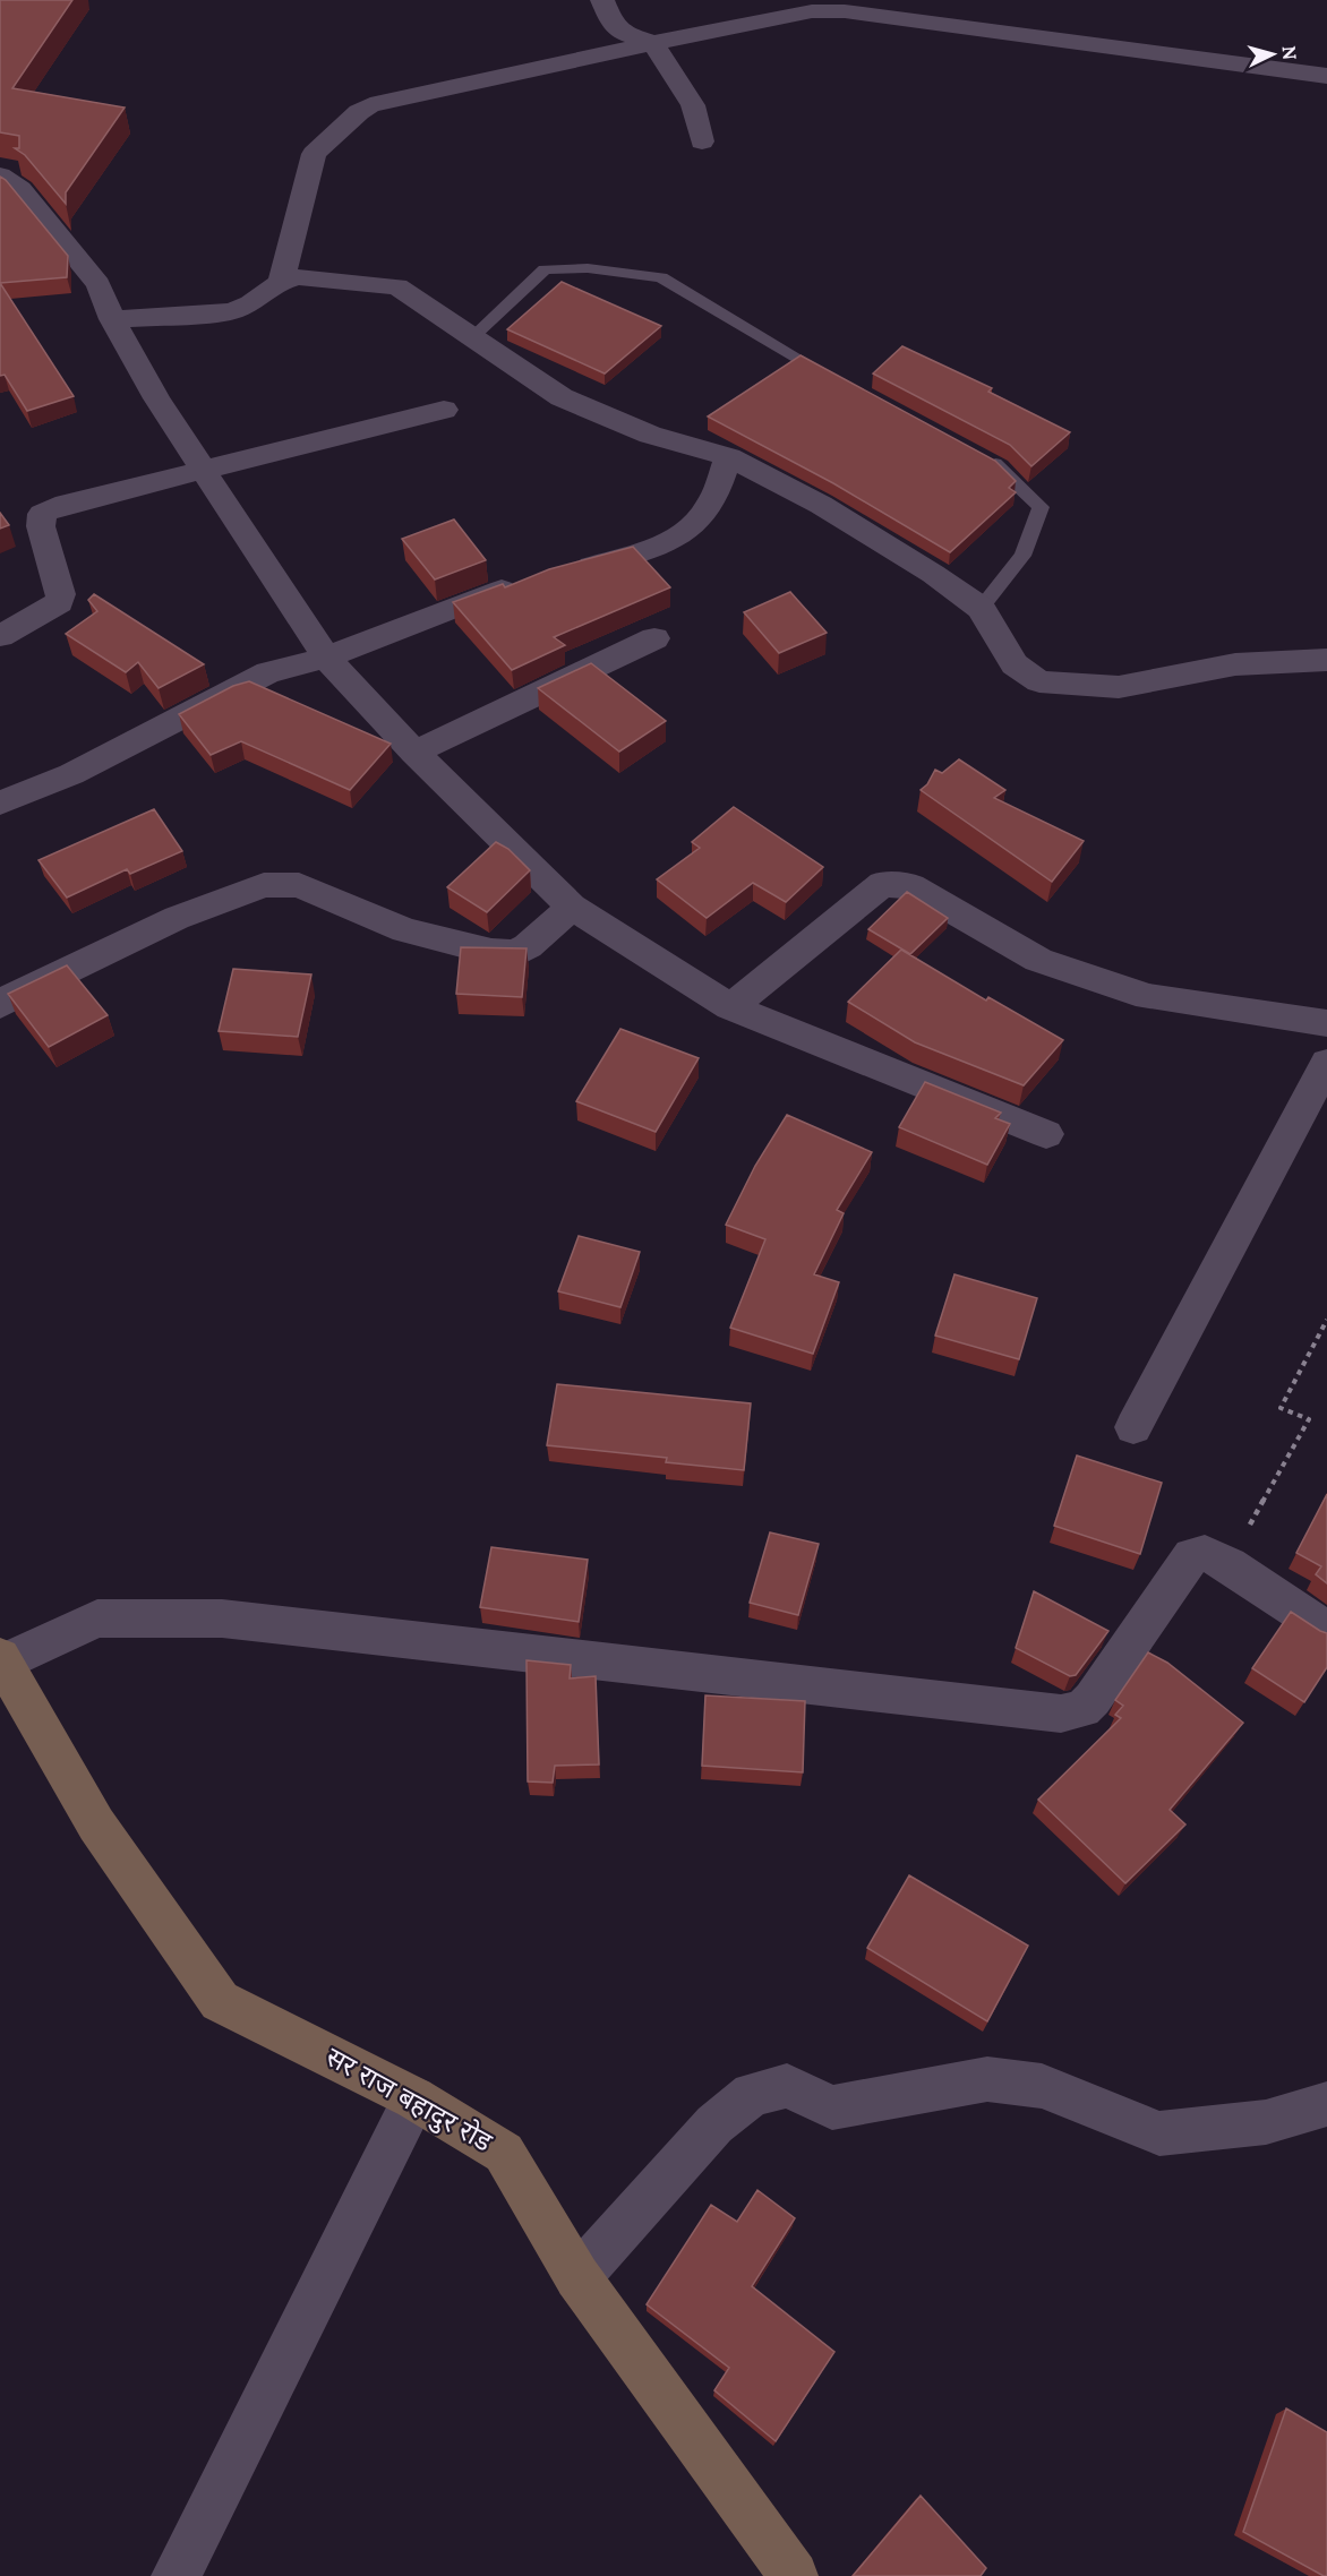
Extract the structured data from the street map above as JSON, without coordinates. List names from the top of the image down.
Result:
{
  "streets": {
    "street": ["सर राज बहादुर रोड"]
  },
  "north": "right"
}
